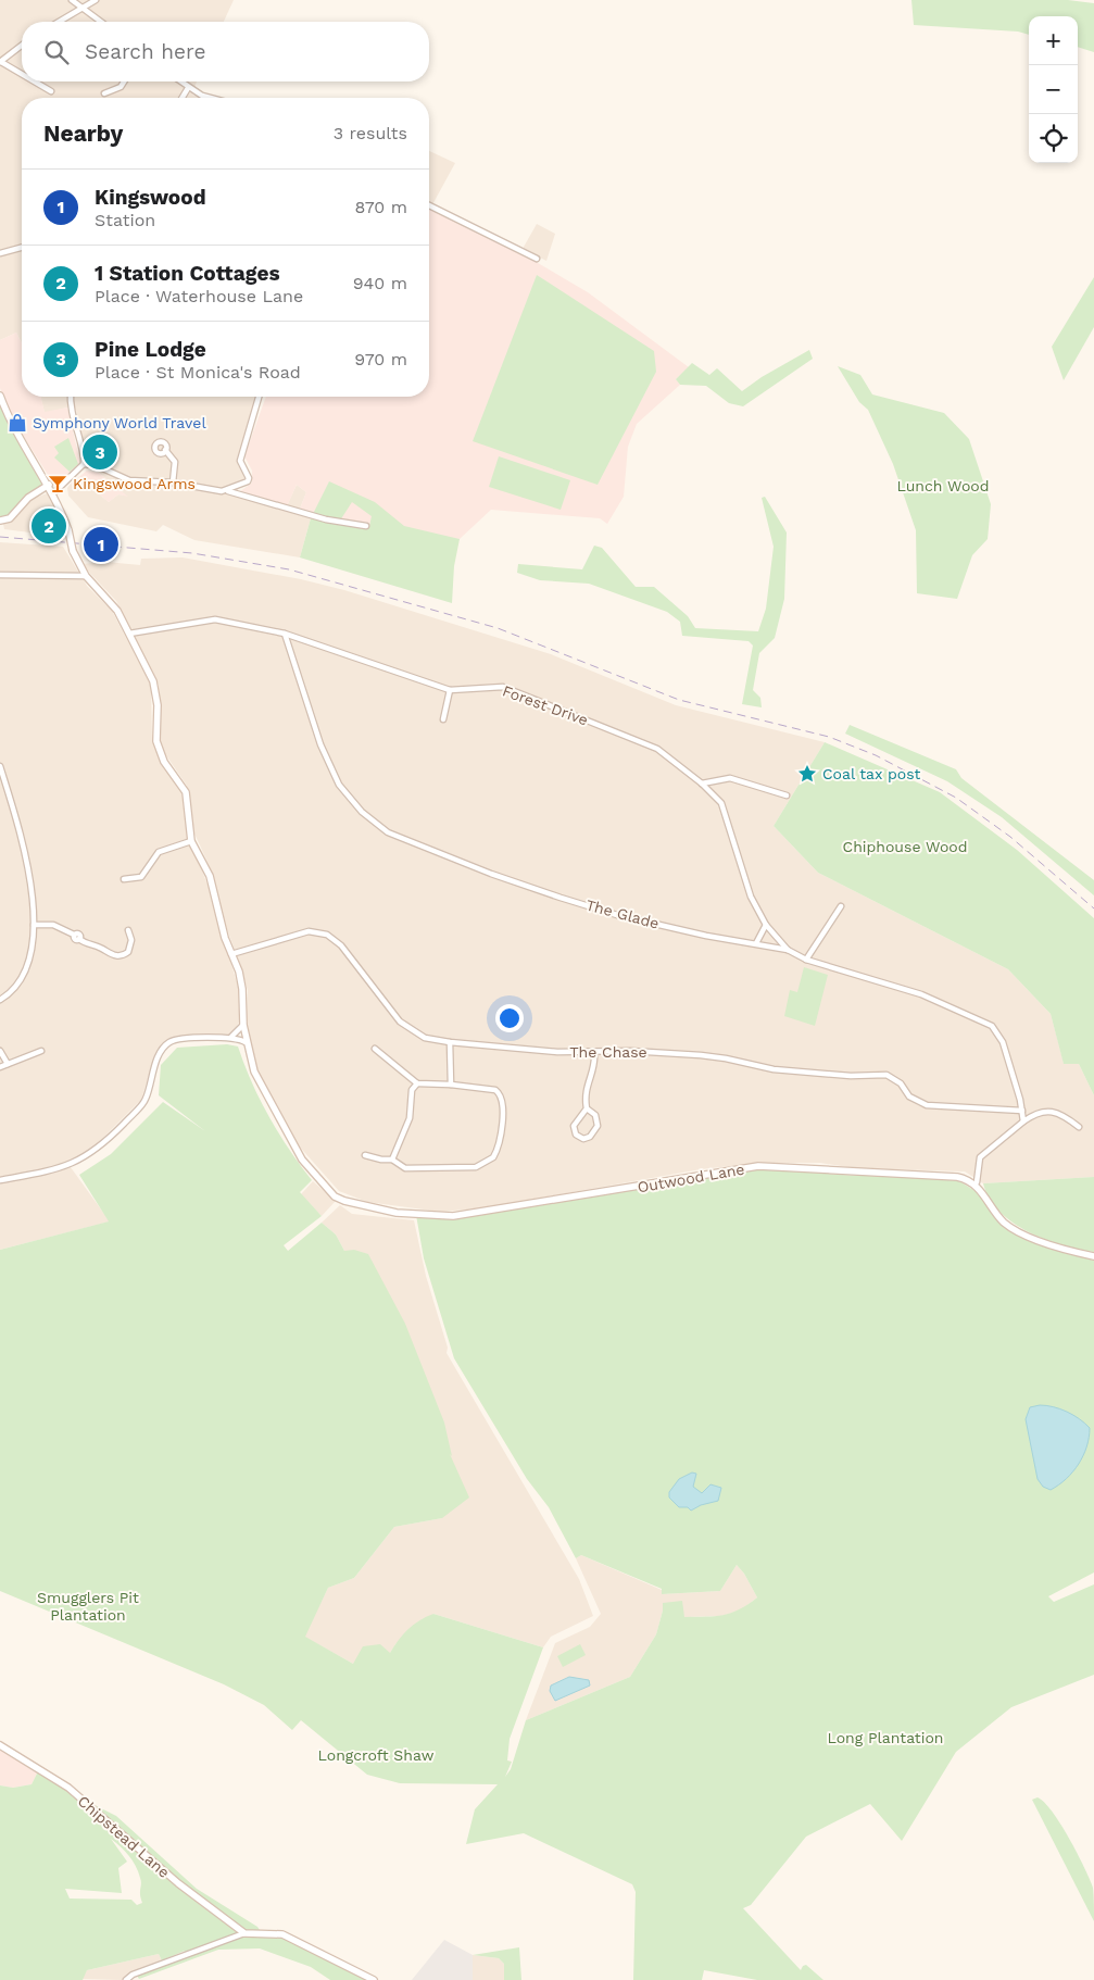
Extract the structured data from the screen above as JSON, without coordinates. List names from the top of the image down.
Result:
{
  "streets": {
    "main road": ["Outwood Lane", "Chipstead Lane"],
    "street": ["Forest Drive", "The Glade", "The Chase"]
  },
  "crossings": [
    ["Forest Drive", "The Glade"],
    ["The Glade", "The Chase"],
    ["The Chase", "Outwood Lane"]
  ],
  "parks": [
    "Lunch Wood",
    "Chiphouse Wood",
    "Smugglers Pit Plantation",
    "Long Plantation",
    "Longcroft Shaw"
  ],
  "places": {
    "shop": ["Symphony World Travel"],
    "bar": ["Kingswood Arms"],
    "place": ["Coal tax post"]
  },
  "page": {
    "map_buttons": ["+", "−"],
    "search": "Search here",
    "heading": ["Nearby", "3 results"],
    "list": [
      {
        "mark": "1",
        "name": "Kingswood",
        "note": "Station",
        "value": "870 m"
      },
      {
        "mark": "2",
        "name": "1 Station Cottages",
        "note": "Place · Waterhouse Lane",
        "value": "940 m"
      },
      {
        "mark": "3",
        "name": "Pine Lodge",
        "note": "Place · St Monica's Road",
        "value": "970 m"
      }
    ],
    "pins": ["3", "2", "1"]
  }
}
